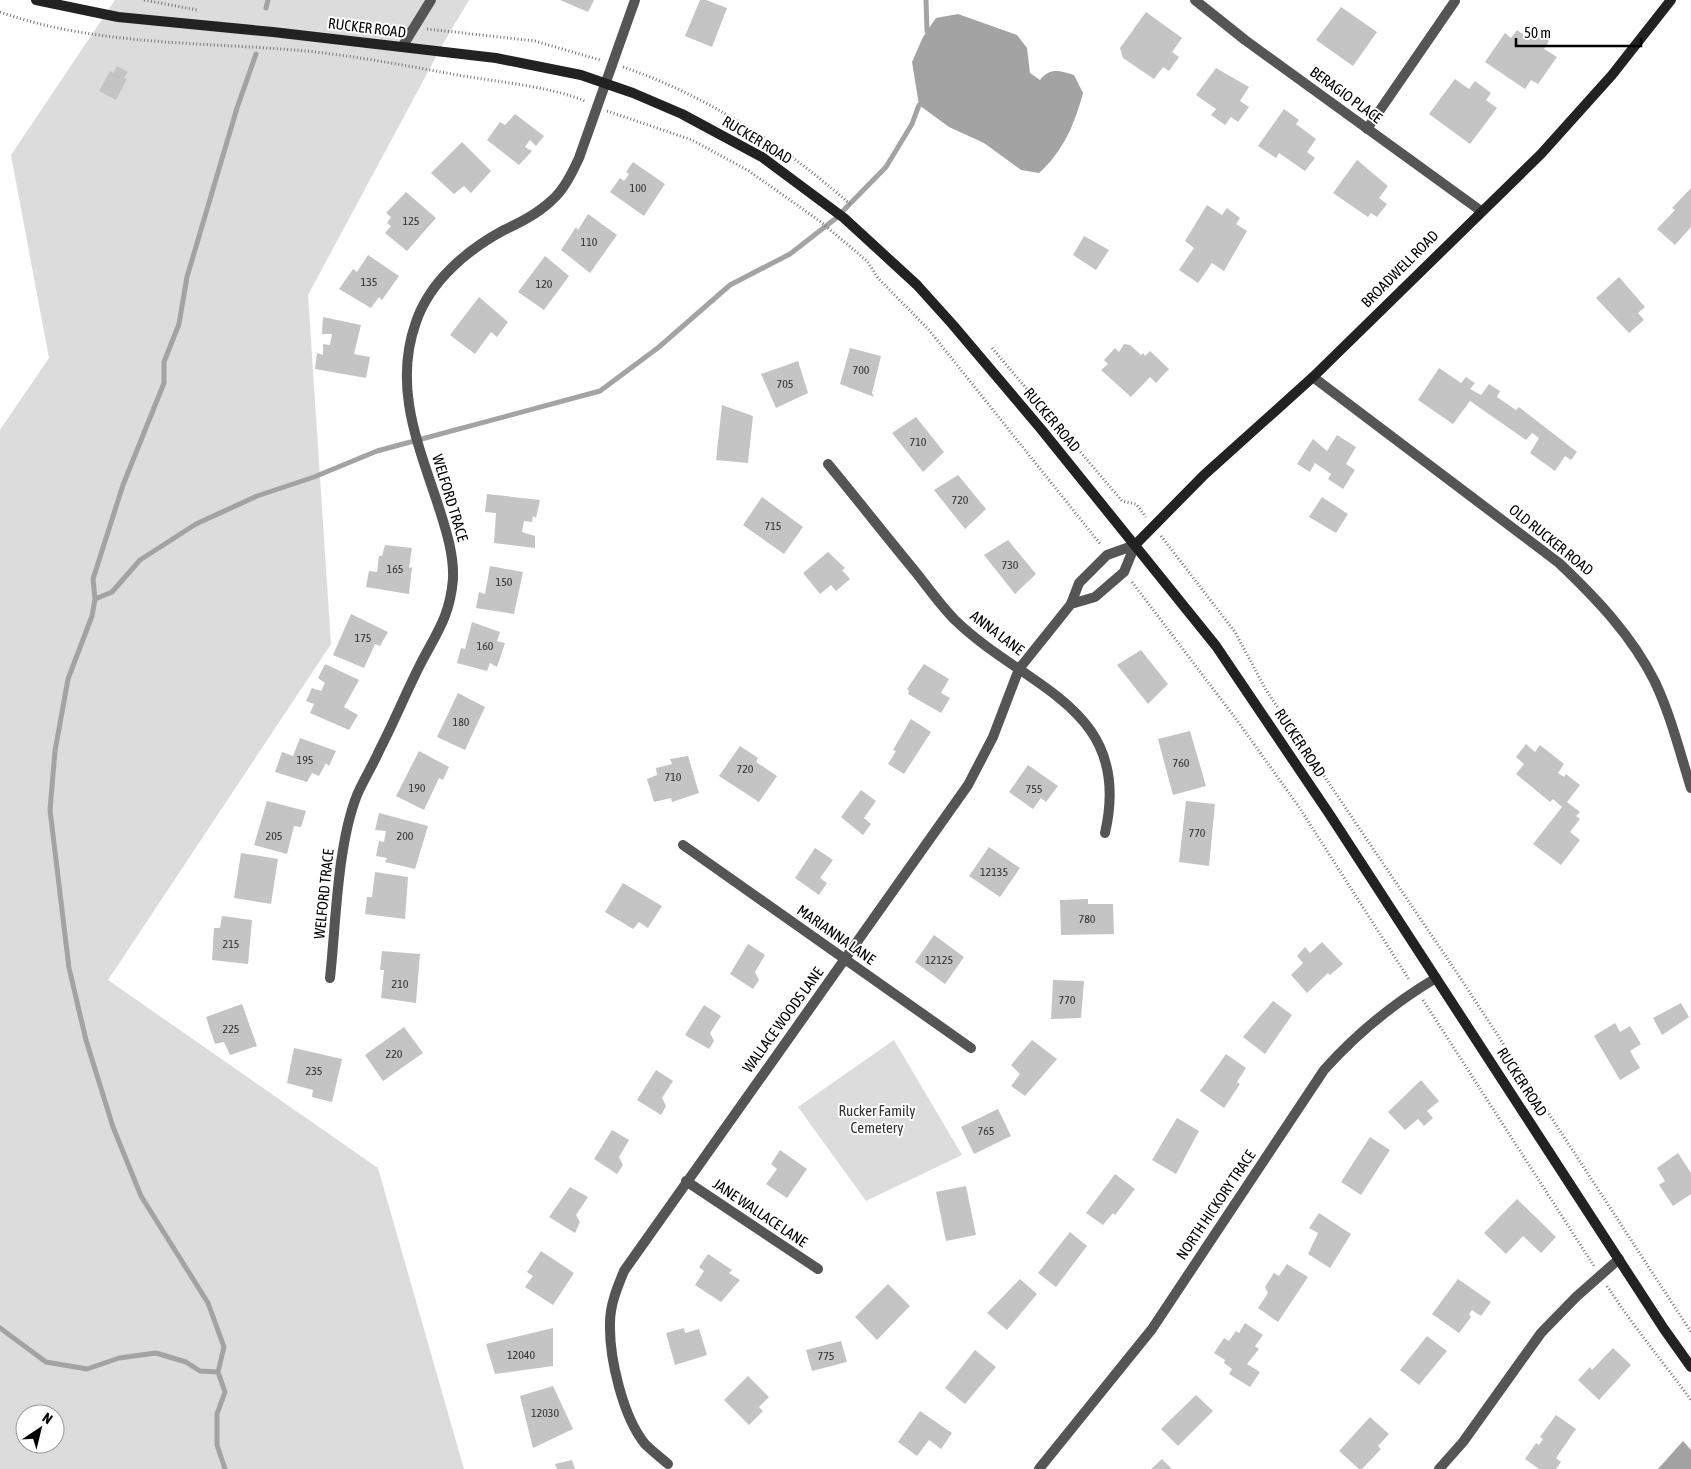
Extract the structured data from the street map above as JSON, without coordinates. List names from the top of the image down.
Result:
{
  "streets": {
    "main road": ["RUCKER ROAD", "BROADWELL ROAD"],
    "street": [
      "BERAGIO PLACE",
      "WELFORD TRACE",
      "OLD RUCKER ROAD",
      "ANNA LANE",
      "MARIANNA LANE",
      "WALLACE WOODS LANE",
      "NORTH HICKORY TRACE",
      "JANE WALLACE LANE"
    ]
  },
  "crossings": [
    ["RUCKER ROAD", "BROADWELL ROAD"],
    ["RUCKER ROAD", "WELFORD TRACE"],
    ["RUCKER ROAD", "WALLACE WOODS LANE"],
    ["RUCKER ROAD", "NORTH HICKORY TRACE"],
    ["BERAGIO PLACE", "BROADWELL ROAD"],
    ["BROADWELL ROAD", "OLD RUCKER ROAD"],
    ["BROADWELL ROAD", "WALLACE WOODS LANE"],
    ["ANNA LANE", "WALLACE WOODS LANE"],
    ["MARIANNA LANE", "WALLACE WOODS LANE"],
    ["WALLACE WOODS LANE", "JANE WALLACE LANE"]
  ],
  "parks": ["Rucker Family Cemetery"],
  "house_numbers": [
    "100",
    "125",
    "110",
    "135",
    "120",
    "700",
    "705",
    "710",
    "720",
    "715",
    "730",
    "165",
    "150",
    "175",
    "160",
    "180",
    "195",
    "760",
    "720",
    "710",
    "190",
    "755",
    "770",
    "205",
    "200",
    "12135",
    "780",
    "215",
    "12125",
    "210",
    "770",
    "225",
    "220",
    "235",
    "765",
    "12040",
    "775",
    "12030"
  ],
  "scale_bar": "50 m",
  "north": "top right"
}
